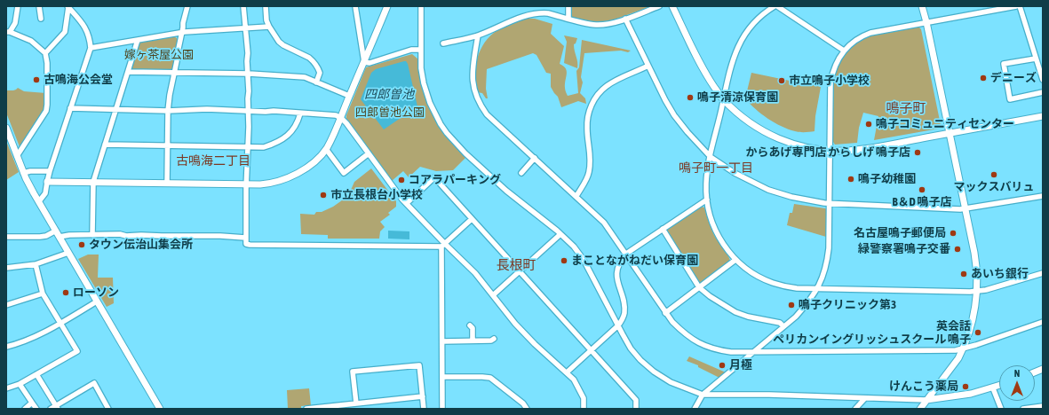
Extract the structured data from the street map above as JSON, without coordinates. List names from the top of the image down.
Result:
{
  "districts": [
    "鳴子町",
    "古鳴海二丁目",
    "鳴子町一丁目",
    "長根町"
  ],
  "water": ["四郎曽池"],
  "parks": ["嫁ヶ茶屋公園", "四郎曽池公園"],
  "places": [
    "デニーズ",
    "古鳴海公会堂",
    "市立鳴子小学校",
    "鳴子清涼保育園",
    "鳴子コミュニティセンター",
    "からあげ専門店 からしげ 鳴子店",
    "マックスバリュ",
    "鳴子幼稚園",
    "コアラパーキング",
    "B＆D 鳴子店",
    "市立長根台小学校",
    "名古屋鳴子郵便局",
    "タウン伝治山集会所",
    "緑警察署鳴子交番",
    "まことながねだい保育園",
    "あいち銀行",
    "ローソン",
    "鳴子クリニック第3",
    "英会話 ペリカンイングリッシュスクール 鳴子",
    "月極",
    "けんこう薬局"
  ],
  "north": "top"
}
